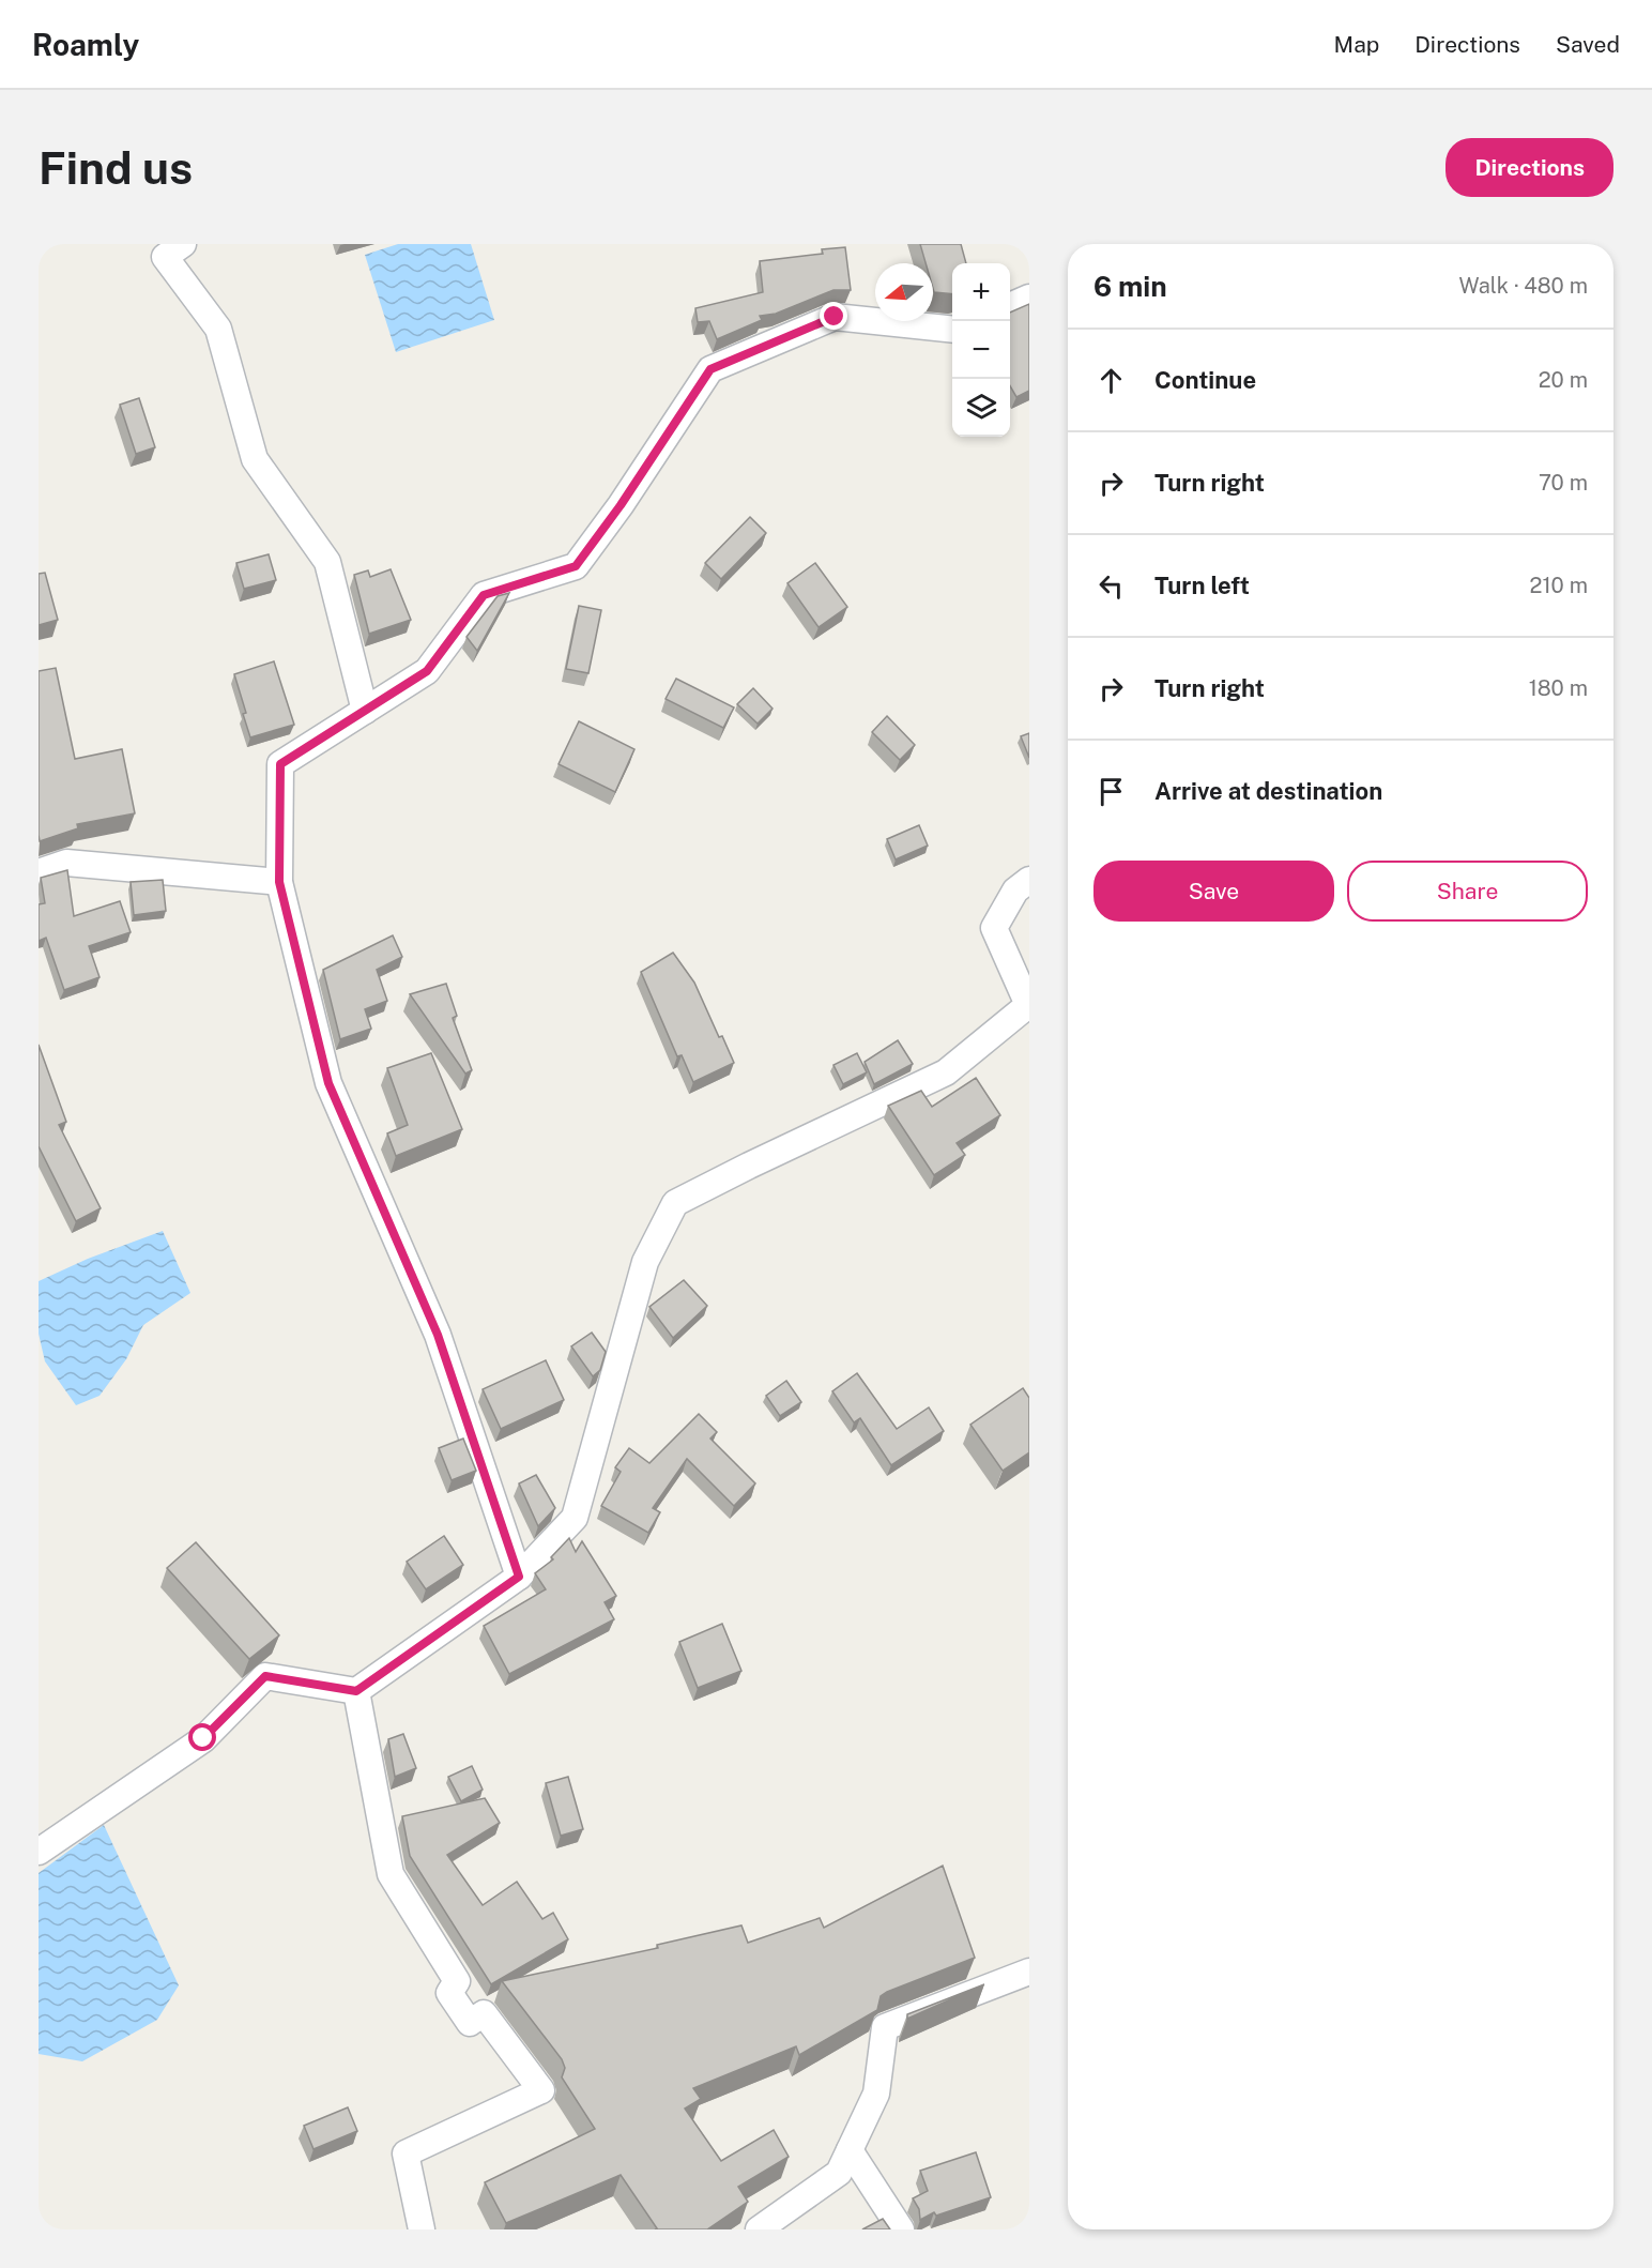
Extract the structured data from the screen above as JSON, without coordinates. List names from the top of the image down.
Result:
{
  "north": "left",
  "page": {
    "header": "Roamly",
    "nav": ["Map", "Directions", "Saved"],
    "buttons": [
      "Directions",
      ["Save", "Share"]
    ],
    "title": "Find us",
    "heading": ["6 min", "Walk · 480 m"],
    "map_buttons": ["+", "−"],
    "list": [
      ["Continue", "20 m"],
      ["Turn right", "70 m"],
      ["Turn left", "210 m"],
      ["Turn right", "180 m"],
      "Arrive at destination"
    ]
  }
}
